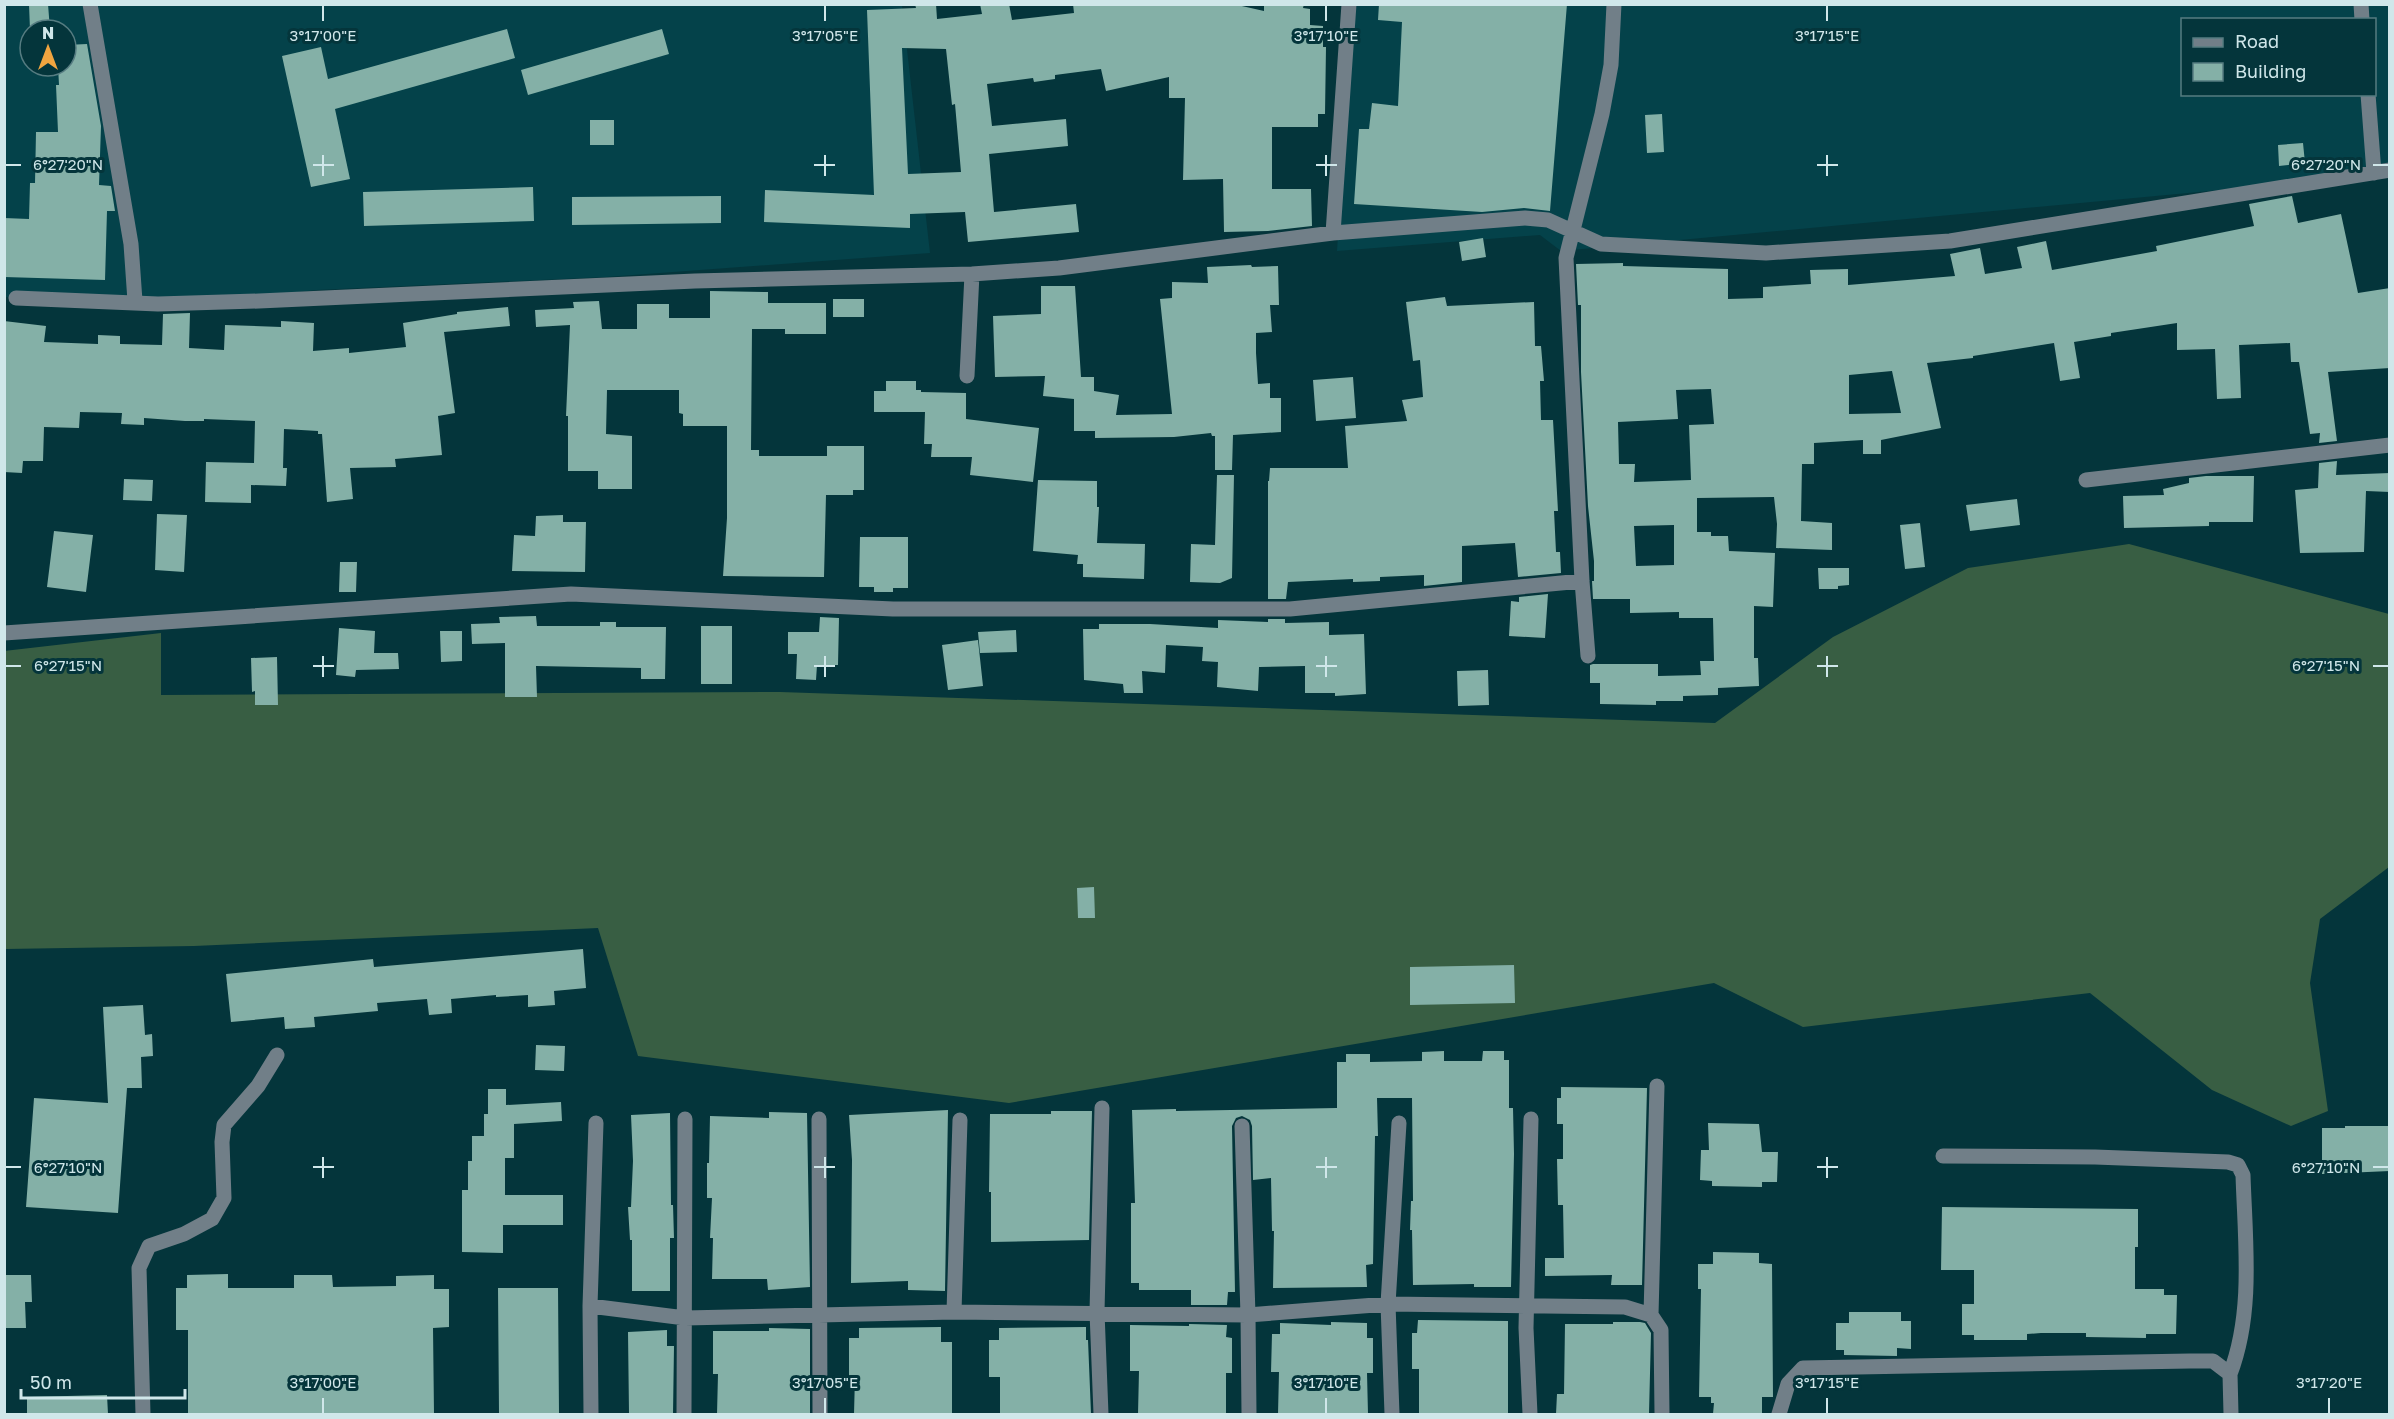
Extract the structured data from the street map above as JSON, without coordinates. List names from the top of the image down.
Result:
{
  "legend": ["Road", "Building"],
  "scale_bar": "50 m",
  "north": "top",
  "coordinates": [
    "3°17'00\"E",
    "3°17'05\"E",
    "3°17'10\"E",
    "3°17'15\"E",
    "6°27'20\"N",
    "6°27'15\"N",
    "6°27'10\"N",
    "3°17'20\"E"
  ]
}
